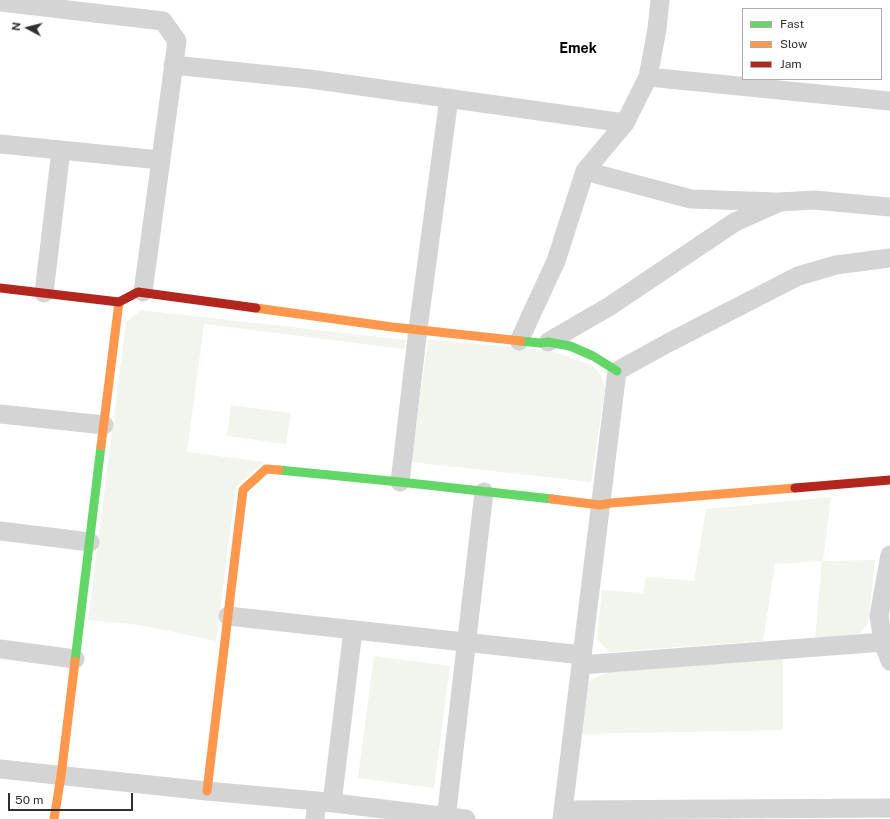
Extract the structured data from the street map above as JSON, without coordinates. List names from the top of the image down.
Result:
{
  "districts": ["Emek"],
  "legend": ["Fast", "Slow", "Jam"],
  "scale_bar": "50 m",
  "north": "left"
}
